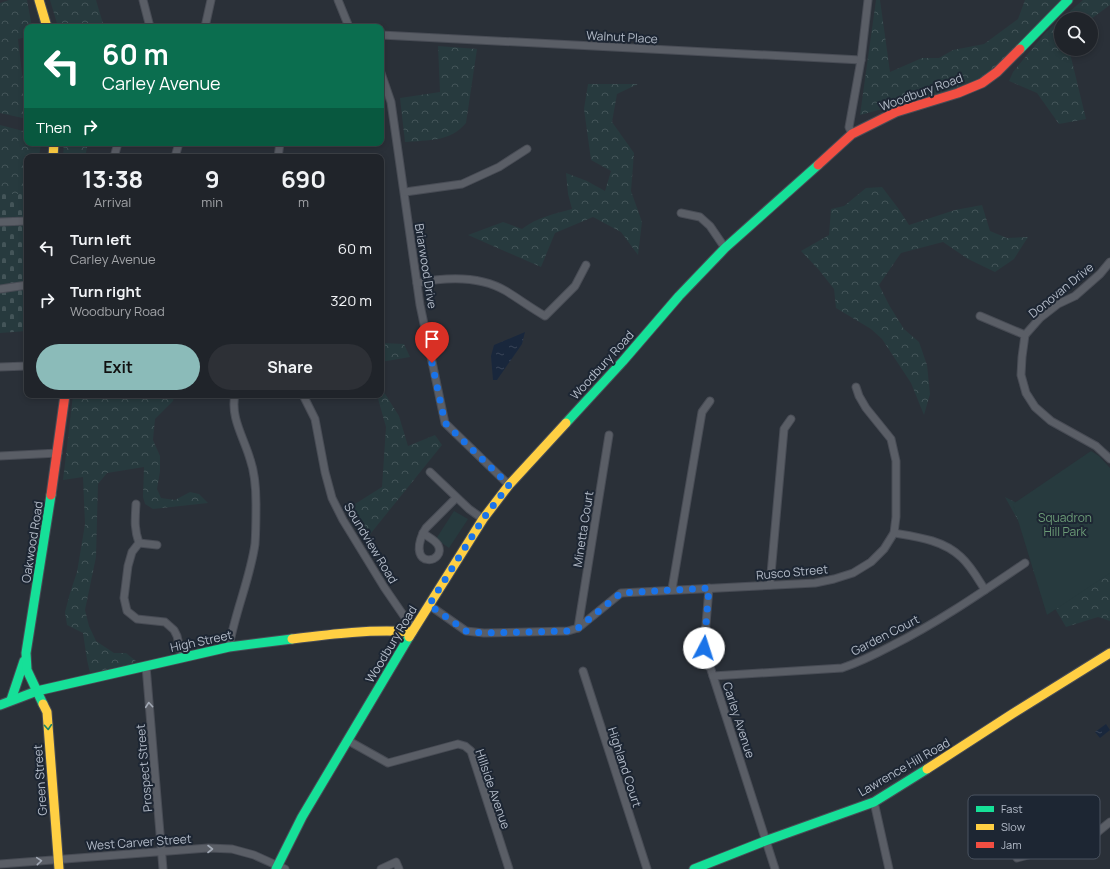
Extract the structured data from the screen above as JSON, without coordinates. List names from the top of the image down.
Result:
{
  "streets": {
    "main road": [
      "Woodbury Road",
      "Oakwood Road",
      "High Street",
      "Lawrence Hill Road",
      "Green Street"
    ],
    "street": [
      "Walnut Place",
      "Briarwood Drive",
      "Donovan Drive",
      "Minetta Court",
      "Soundview Road",
      "Rusco Street",
      "Garden Court",
      "Carley Avenue",
      "Highland Court",
      "Prospect Street",
      "Hillside Avenue",
      "West Carver Street"
    ]
  },
  "crossings": [
    ["Woodbury Road", "Briarwood Drive"],
    ["Woodbury Road", "Soundview Road"],
    ["Woodbury Road", "High Street"],
    ["Woodbury Road", "Hillside Avenue"],
    ["Woodbury Road", "West Carver Street"],
    ["Oakwood Road", "High Street"],
    ["Oakwood Road", "Green Street"],
    ["Soundview Road", "High Street"],
    ["Rusco Street", "Carley Avenue"],
    ["Garden Court", "Carley Avenue"],
    ["High Street", "Prospect Street"],
    ["High Street", "Green Street"],
    ["Carley Avenue", "Lawrence Hill Road"],
    ["Prospect Street", "West Carver Street"],
    ["Green Street", "West Carver Street"]
  ],
  "one_way": ["Prospect Street", "Green Street", "West Carver Street"],
  "parks": ["Squadron Hill Park"],
  "legend": ["Fast", "Slow", "Jam"],
  "page": {
    "turn": ["60 m", "Carley Avenue"],
    "then": "Then",
    "eta": [
      "13:38",
      "Arrival",
      "9",
      "min",
      "690",
      "m"
    ],
    "list": [
      {
        "name": "Turn left",
        "note": "Carley Avenue",
        "value": "60 m"
      },
      {
        "name": "Turn right",
        "note": "Woodbury Road",
        "value": "320 m"
      }
    ],
    "buttons": ["Exit", "Share"]
  }
}
